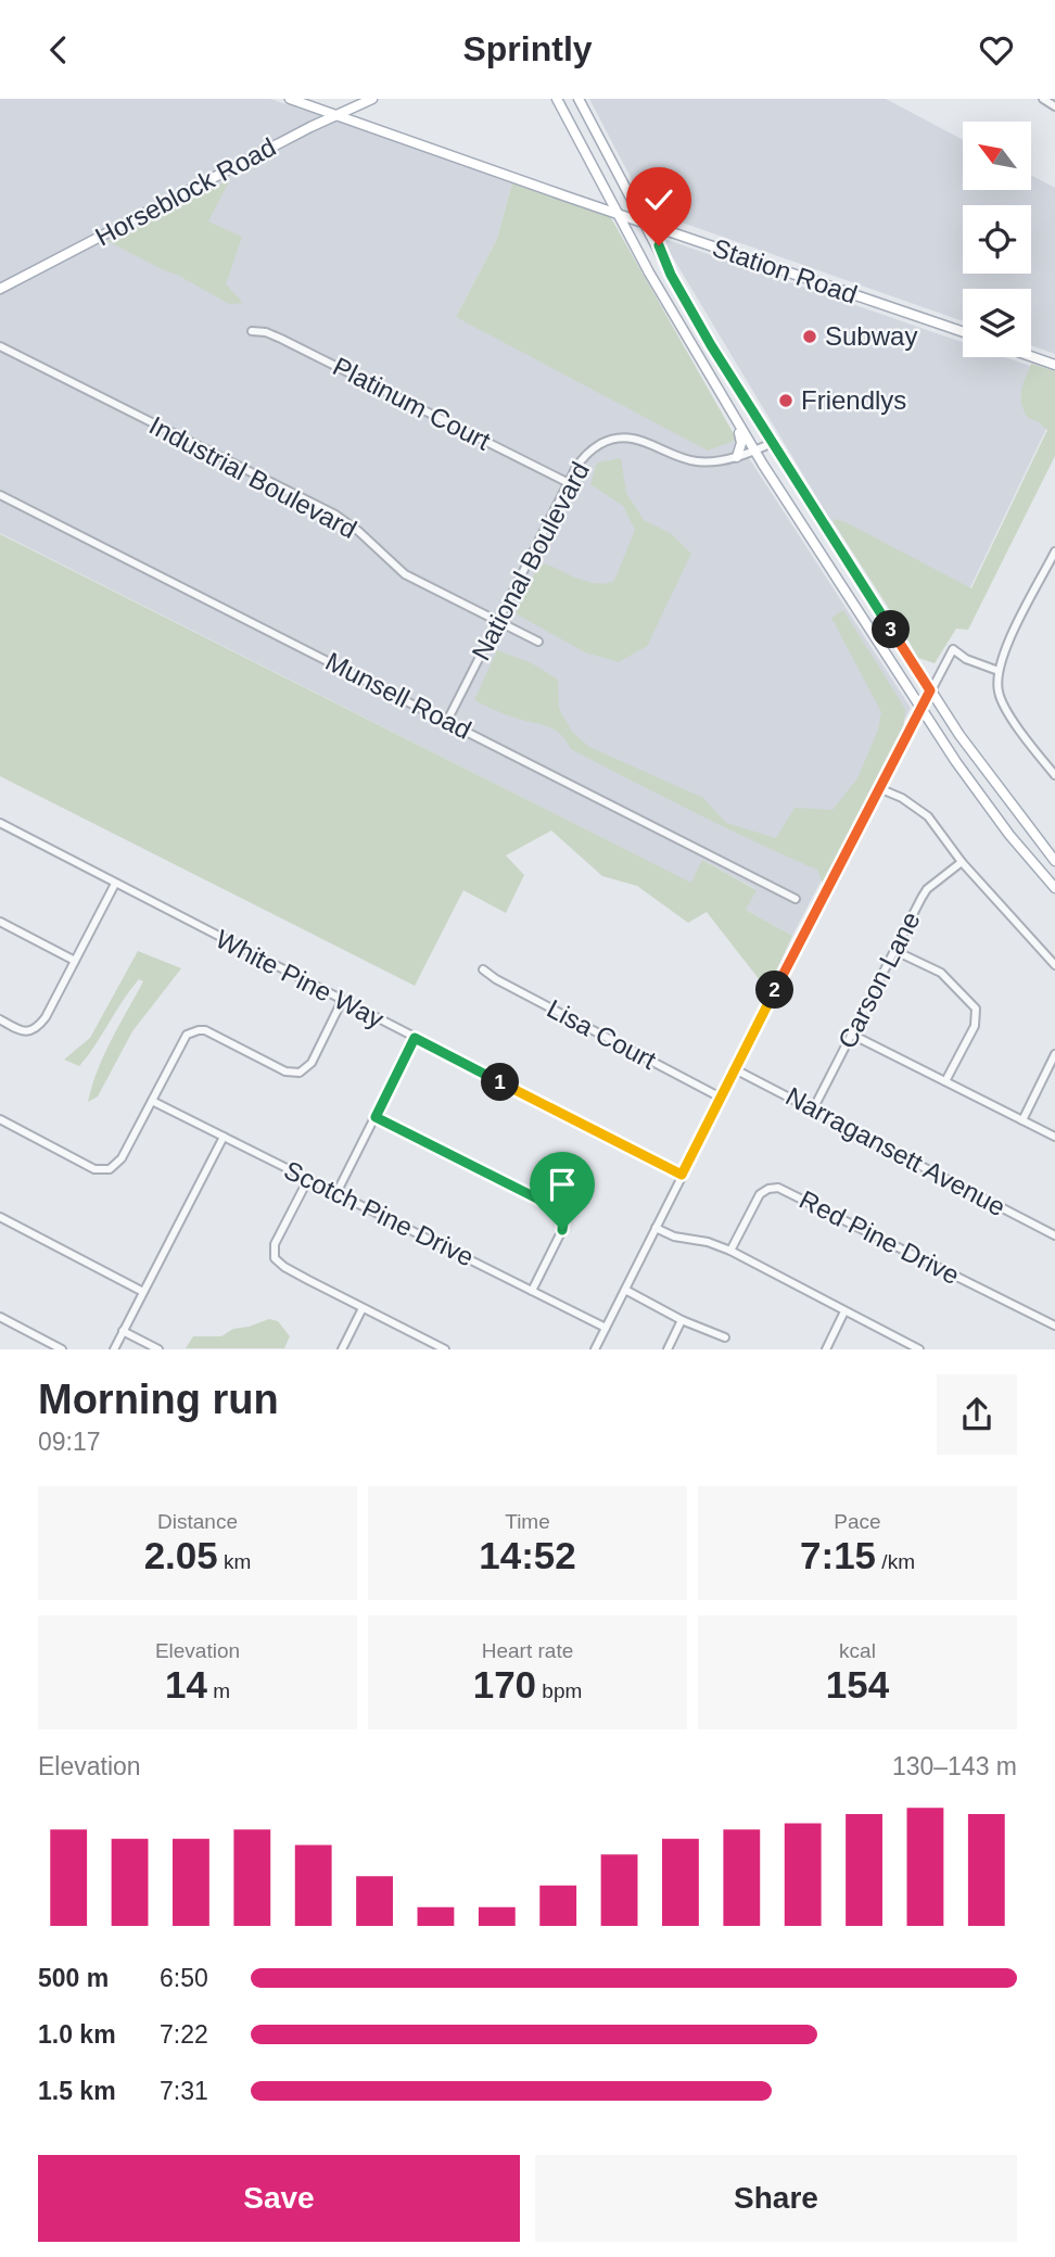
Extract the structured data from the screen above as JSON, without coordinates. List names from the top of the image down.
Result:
{
  "streets": {
    "main road": ["Horseblock Road", "Station Road"],
    "street": [
      "Platinum Court",
      "Industrial Boulevard",
      "National Boulevard",
      "Munsell Road",
      "White Pine Way",
      "Carson Lane",
      "Lisa Court",
      "Narragansett Avenue",
      "Scotch Pine Drive",
      "Red Pine Drive"
    ]
  },
  "crossings": [
    ["Horseblock Road", "Station Road"],
    ["Platinum Court", "National Boulevard"],
    ["Industrial Boulevard", "National Boulevard"],
    ["National Boulevard", "Munsell Road"],
    ["Carson Lane", "Narragansett Avenue"]
  ],
  "places": ["Subway", "Friendlys"],
  "north": "top left",
  "page": {
    "header": "Sprintly",
    "pins": ["3", "2", "1"],
    "heading": ["Morning run", "09:17"],
    "stats": [
      ["Distance", "2.05 km"],
      ["Time", "14:52"],
      ["Pace", "7:15 /km"],
      ["Elevation", "14 m"],
      ["Heart rate", "170 bpm"],
      ["kcal", "154"]
    ],
    "chart": ["Elevation", "130–143 m"],
    "list": [
      {
        "name": "500 m",
        "note": "6:50"
      },
      {
        "name": "1.0 km",
        "note": "7:22"
      },
      {
        "name": "1.5 km",
        "note": "7:31"
      }
    ],
    "buttons": ["Save", "Share"]
  }
}
